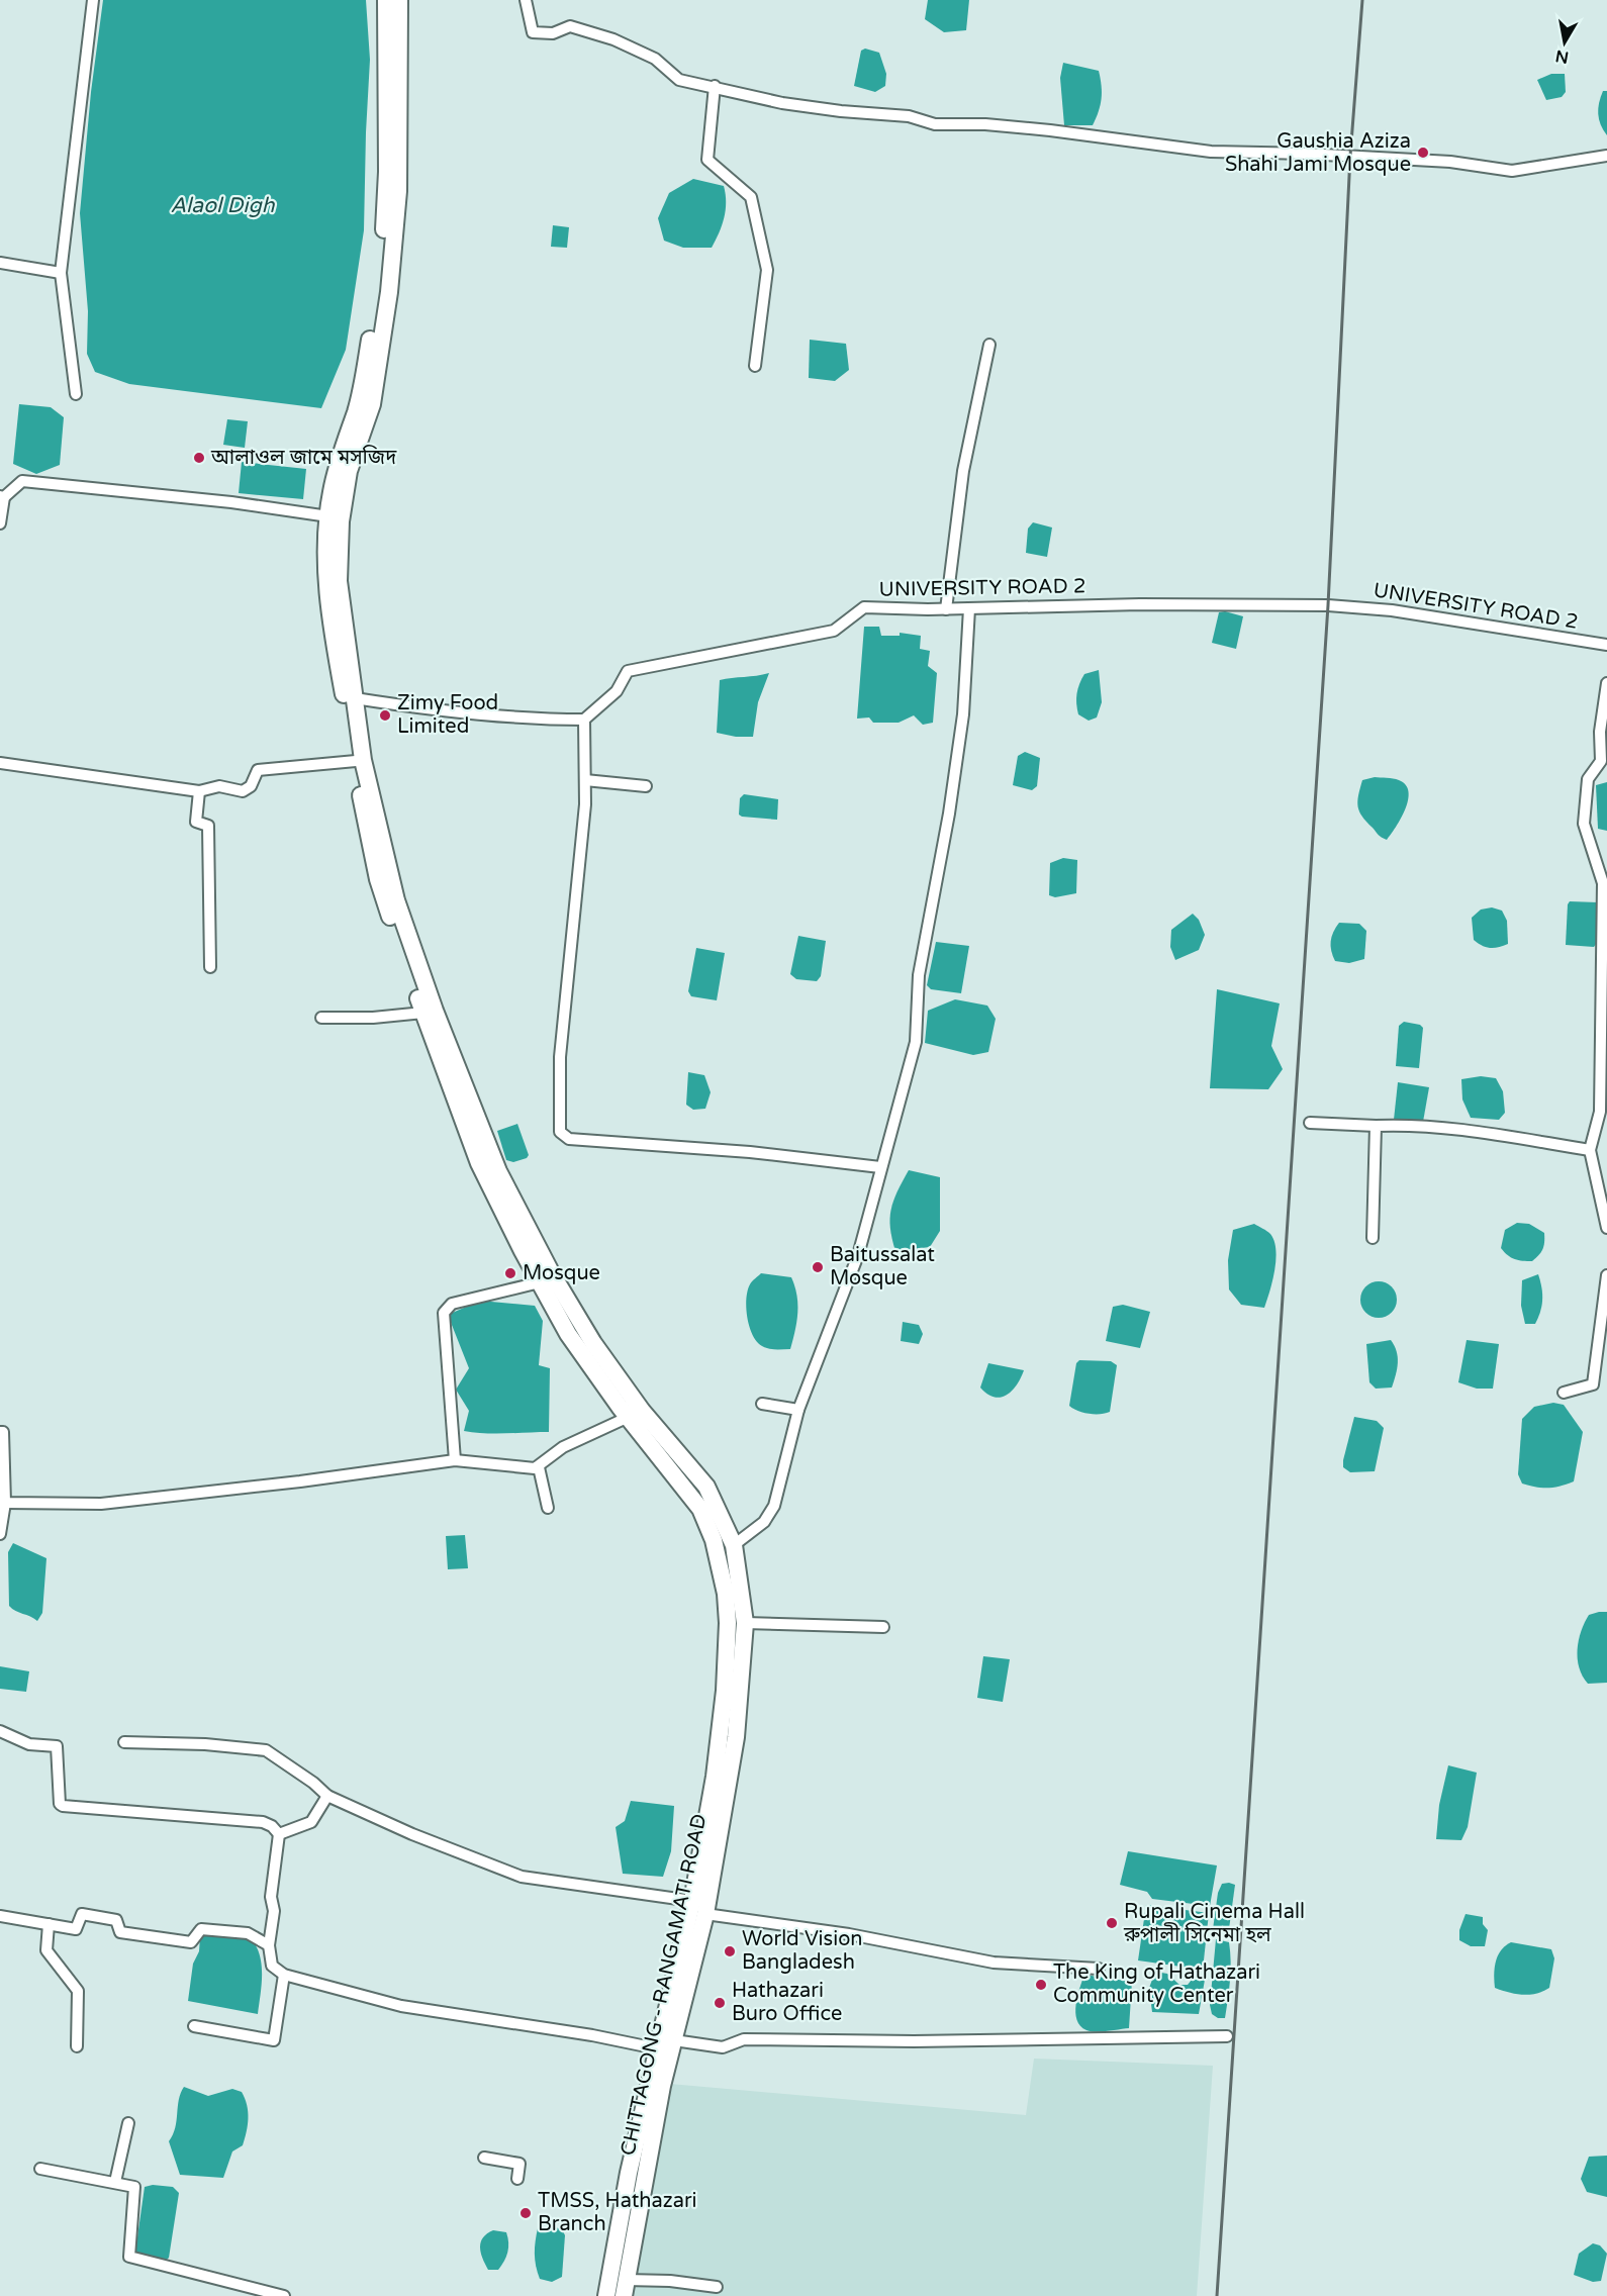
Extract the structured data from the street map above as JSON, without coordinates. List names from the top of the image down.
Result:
{
  "streets": {
    "highway": ["CHITTAGONG - RANGAMATI ROAD"],
    "street": ["UNIVERSITY ROAD 2"]
  },
  "water": ["Alaol Digh"],
  "places": [
    "Gaushia Aziza Shahi Jami Mosque",
    "আলাওল জামে মসজিদ",
    "Zimy Food Limited",
    "Baitussalat Mosque",
    "Mosque",
    "Rupali Cinema Hall রুপালী সিনেমা হল",
    "World Vision Bangladesh",
    "The King of Hathazari Community Center",
    "Hathazari Buro Office",
    "TMSS, Hathazari Branch"
  ],
  "north": "bottom"
}
